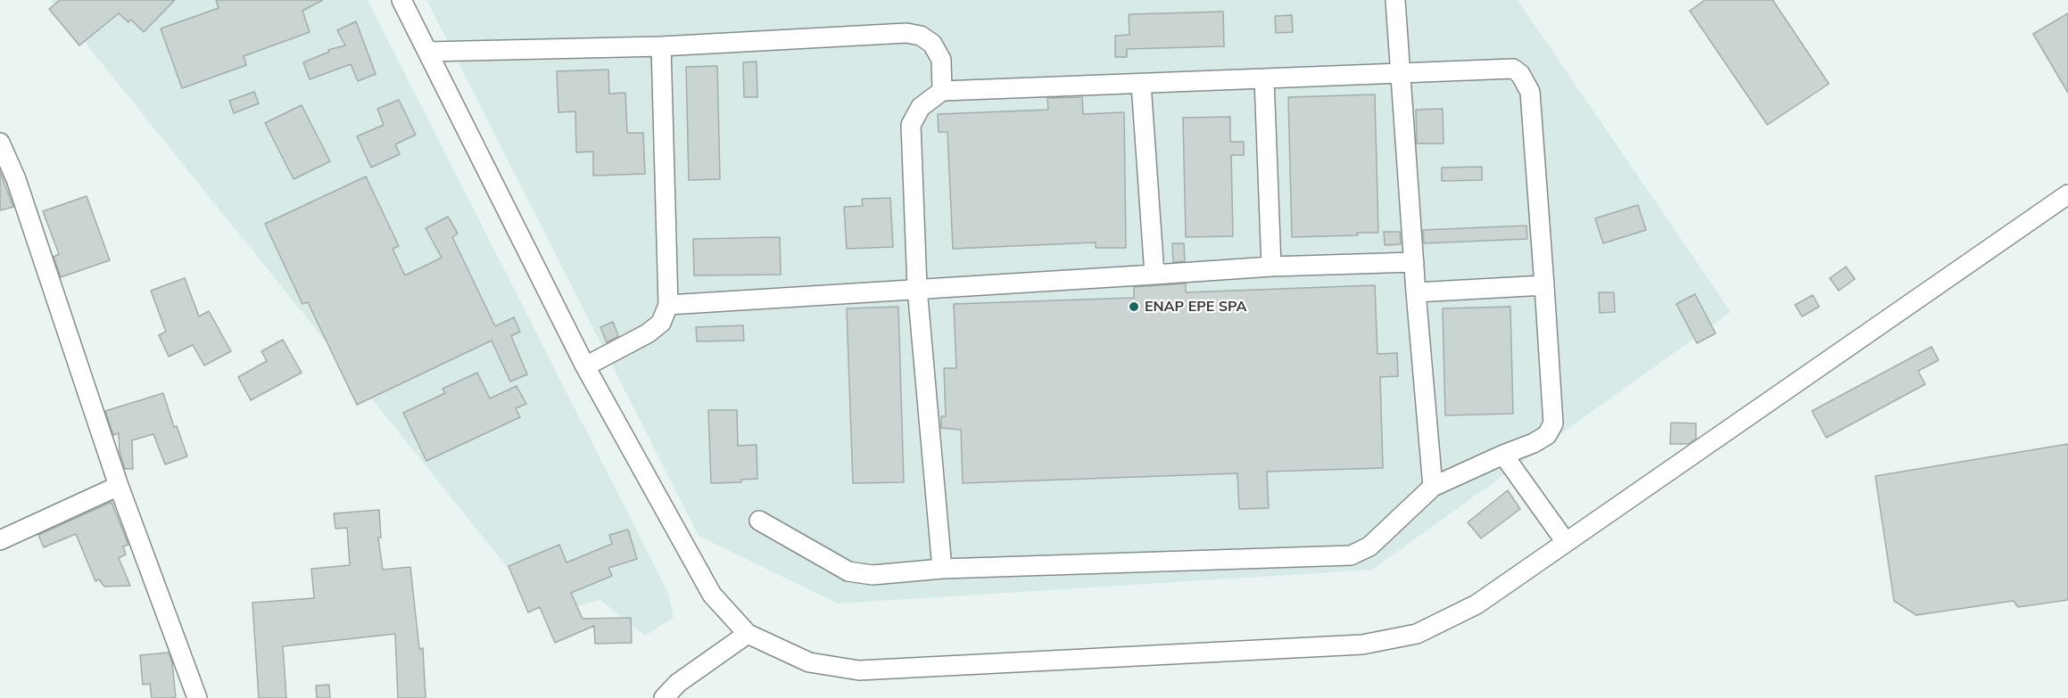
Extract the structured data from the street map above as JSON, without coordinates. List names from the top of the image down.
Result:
{
  "places": ["ENAP EPE SPA"]
}
